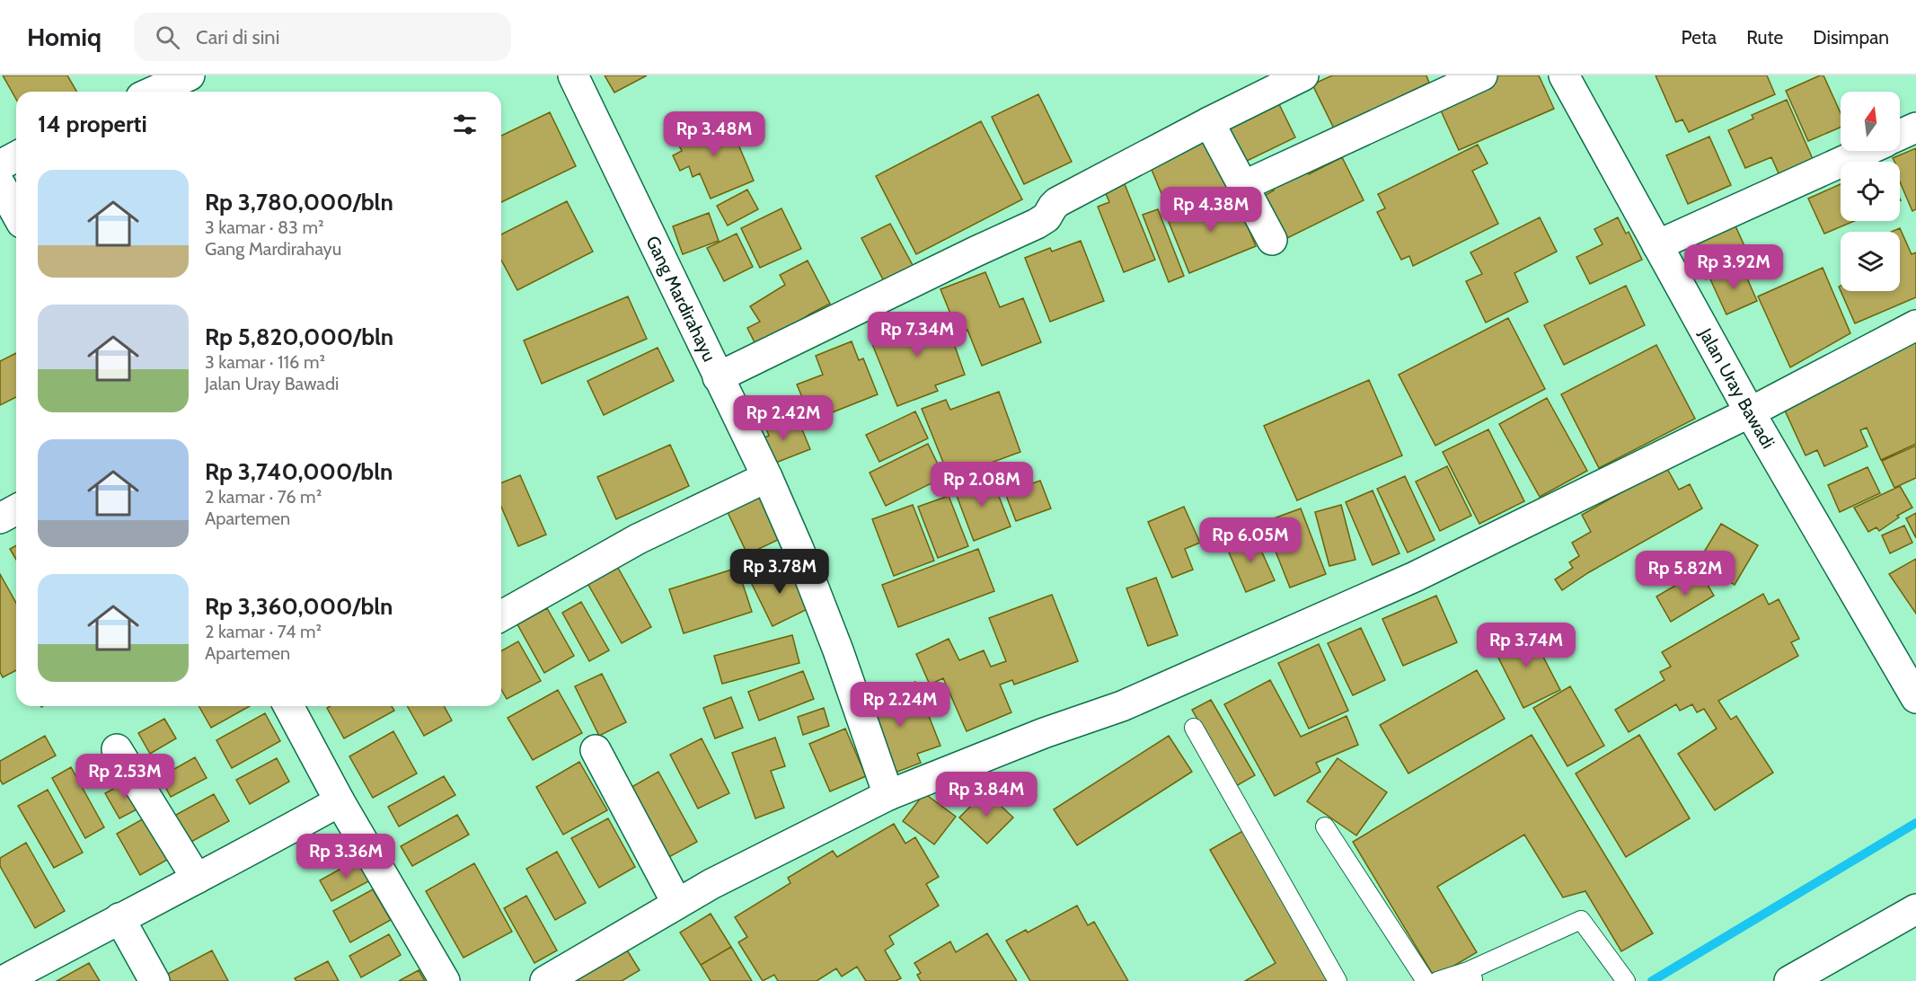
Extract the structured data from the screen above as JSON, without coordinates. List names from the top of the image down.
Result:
{
  "streets": {
    "street": ["Gang Mardirahayu", "Jalan Uray Bawadi"]
  },
  "north": "top",
  "page": {
    "header": "Homiq",
    "search": "Cari di sini",
    "nav": ["Peta", "Rute", "Disimpan"],
    "heading": "14 properti",
    "price": [
      "Rp 3.48M",
      "Rp 4.38M",
      "Rp 3.92M",
      "Rp 7.34M",
      "Rp 2.42M",
      "Rp 2.08M",
      "Rp 6.05M",
      "Rp 3.78M",
      "Rp 5.82M",
      "Rp 3.74M",
      "Rp 2.24M",
      "Rp 2.53M",
      "Rp 3.84M",
      "Rp 3.36M"
    ],
    "list": [
      {
        "name": "Rp 3,780,000/bln",
        "note": "3 kamar · 83 m² · Gang Mardirahayu"
      },
      {
        "name": "Rp 5,820,000/bln",
        "note": "3 kamar · 116 m² · Jalan Uray Bawadi"
      },
      {
        "name": "Rp 3,740,000/bln",
        "note": "2 kamar · 76 m² · Apartemen"
      },
      {
        "name": "Rp 3,360,000/bln",
        "note": "2 kamar · 74 m² · Apartemen"
      }
    ]
  }
}
